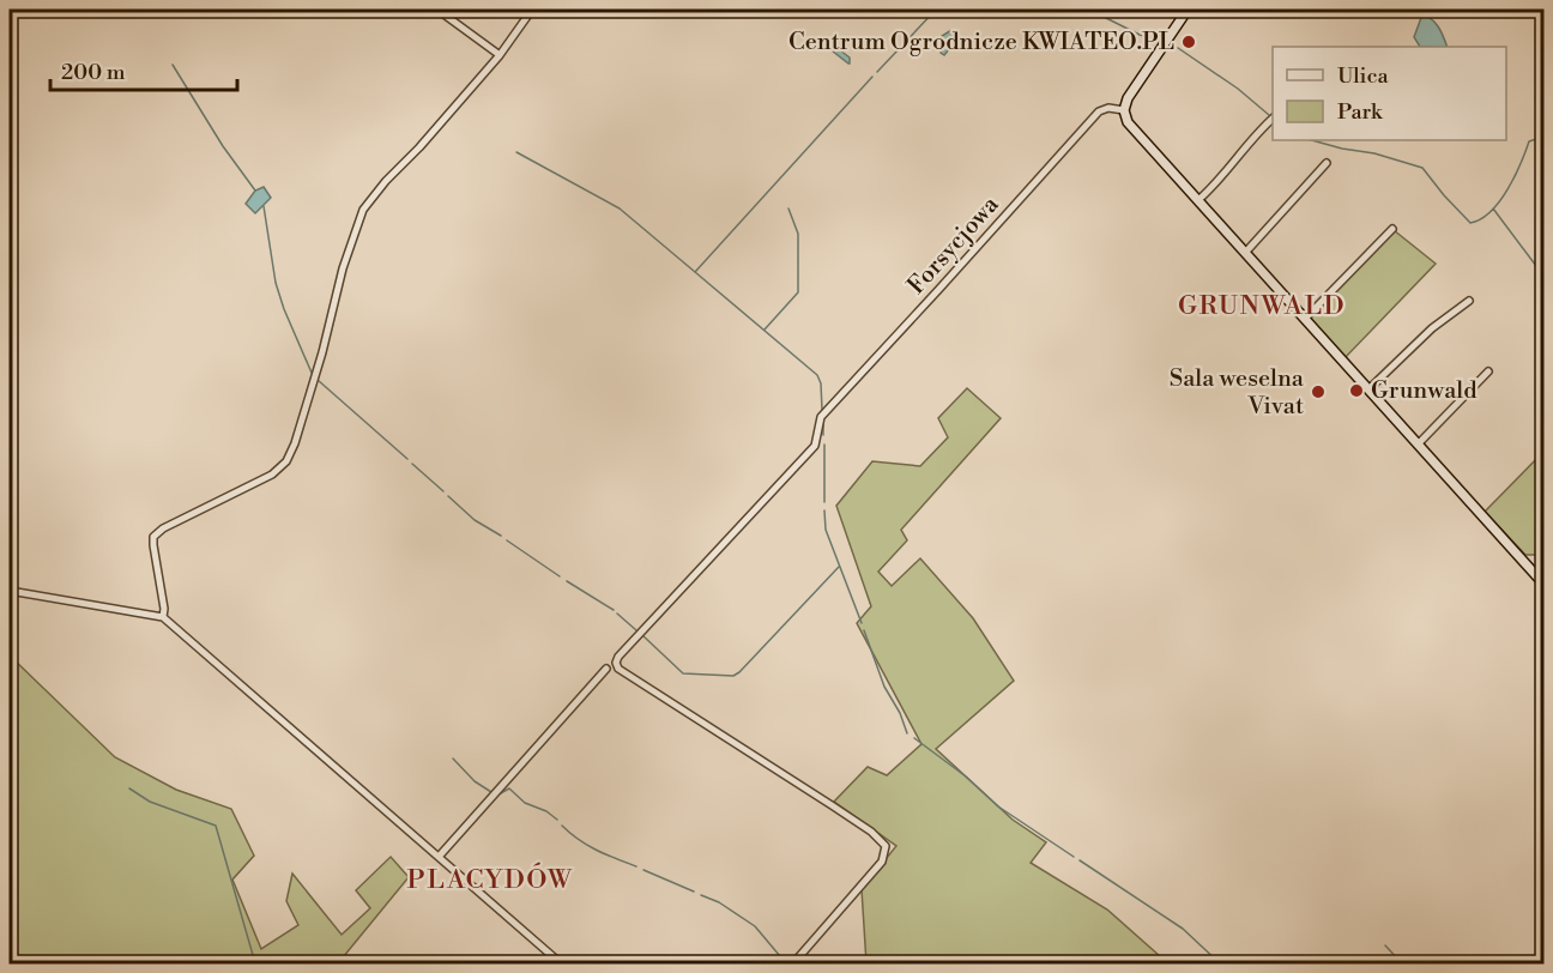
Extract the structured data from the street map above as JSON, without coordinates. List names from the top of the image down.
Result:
{
  "streets": {
    "street": ["Forsycjowa"]
  },
  "districts": ["GRUNWALD", "PLACYDÓW"],
  "places": ["Centrum Ogrodnicze KWIATEO.PL", "Grunwald", "Sala weselna Vivat"],
  "legend": ["Ulica", "Park"],
  "scale_bar": "200 m"
}
